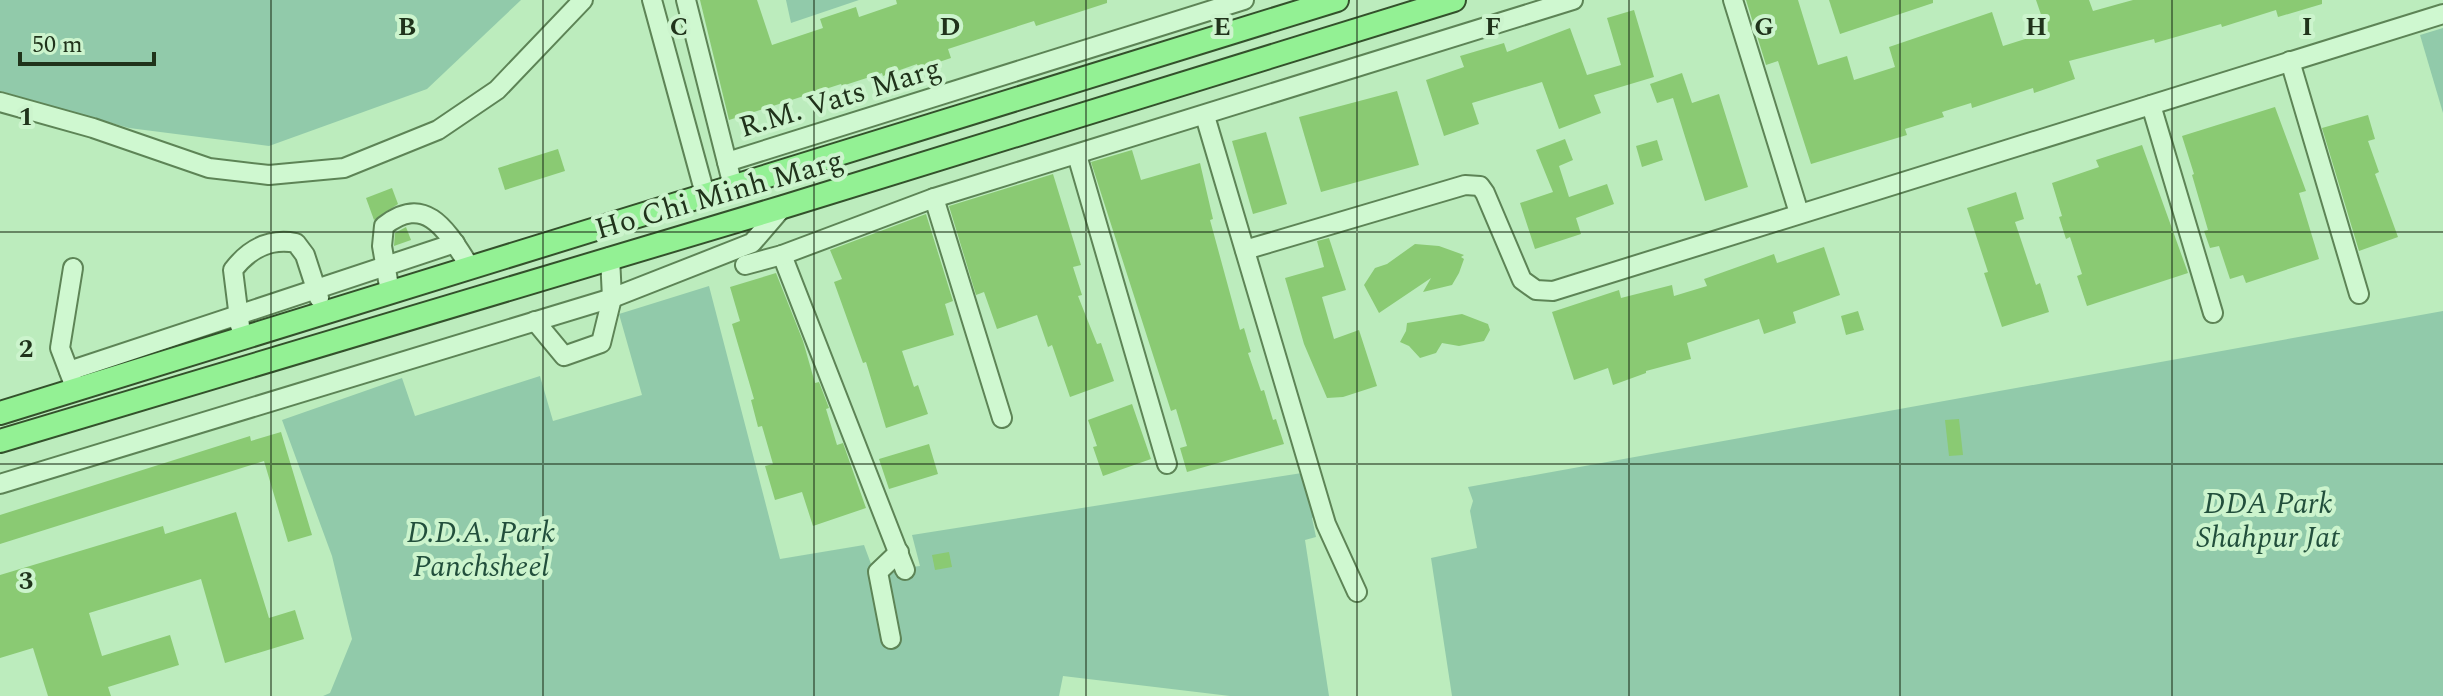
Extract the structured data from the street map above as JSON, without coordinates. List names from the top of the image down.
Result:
{
  "streets": {
    "main road": ["Ho Chi Minh Marg"],
    "street": ["R.M. Vats Marg"]
  },
  "parks": ["DDA Park Shahpur Jat", "D.D.A. Park Panchsheel"],
  "scale_bar": "50 m",
  "grid": {
    "columns": [
      "B",
      "C",
      "D",
      "E",
      "F",
      "G",
      "H",
      "I"
    ],
    "rows": ["1", "2", "3"]
  }
}
